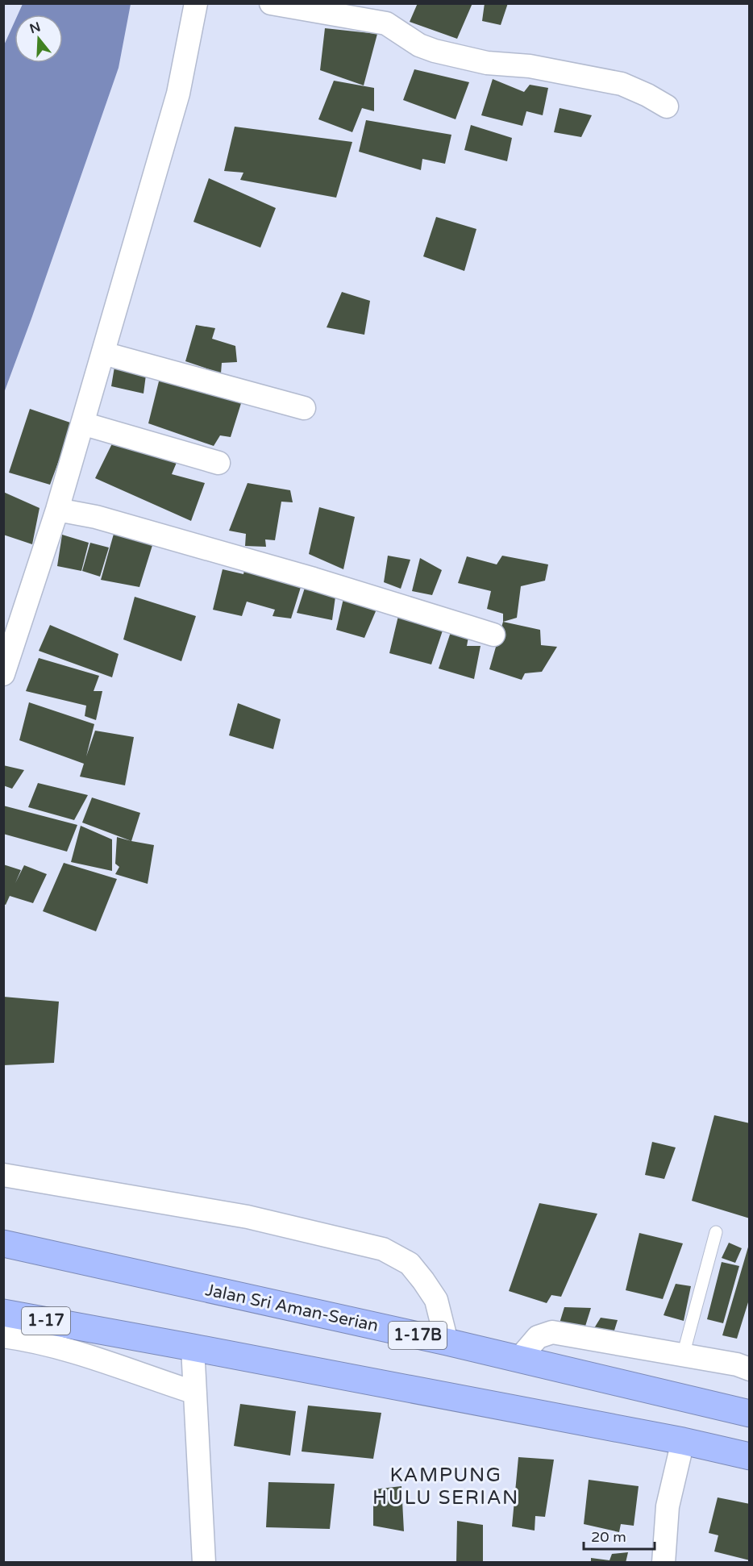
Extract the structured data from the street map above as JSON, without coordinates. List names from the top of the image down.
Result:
{
  "streets": {
    "highway": ["Jalan Sri Aman-Serian", "1-17", "1-17B"]
  },
  "districts": ["KAMPUNG HULU SERIAN"],
  "scale_bar": "20 m",
  "north": "top"
}
